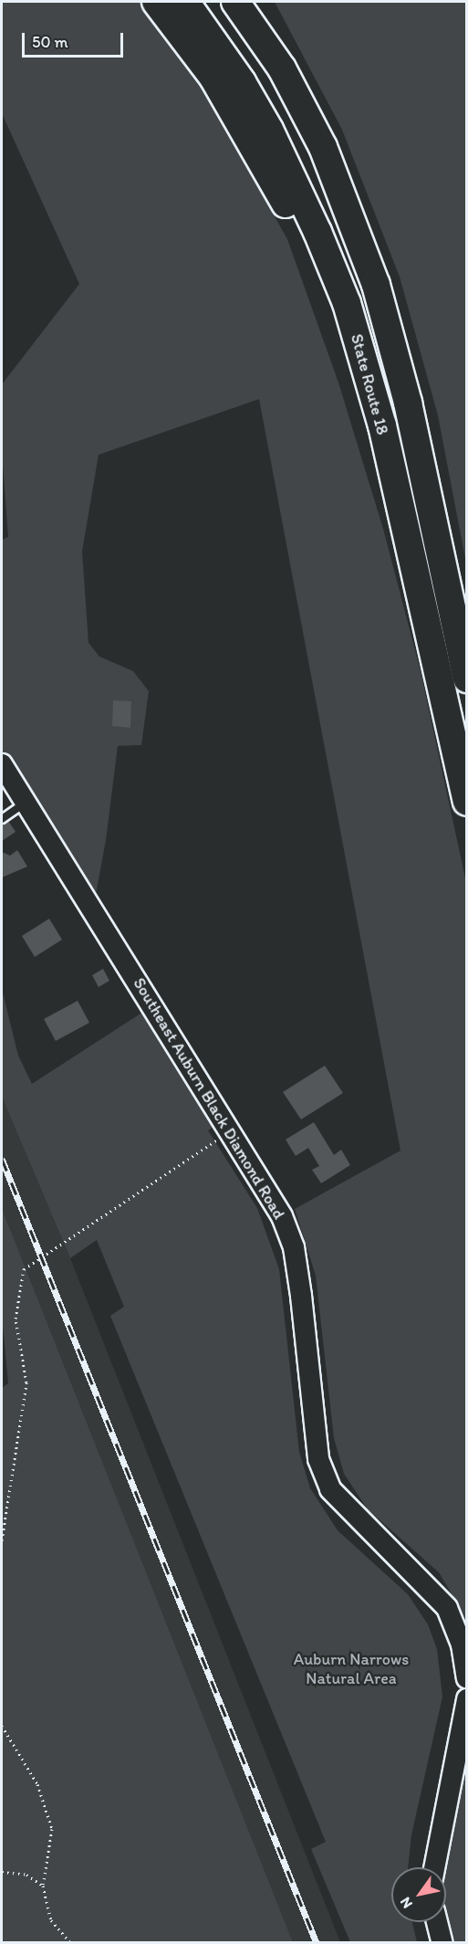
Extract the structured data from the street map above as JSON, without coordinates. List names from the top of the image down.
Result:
{
  "streets": {
    "highway": ["State Route 18"],
    "main road": ["Southeast Auburn Black Diamond Road"]
  },
  "parks": ["Auburn Narrows Natural Area"],
  "scale_bar": "50 m",
  "north": "bottom left"
}
